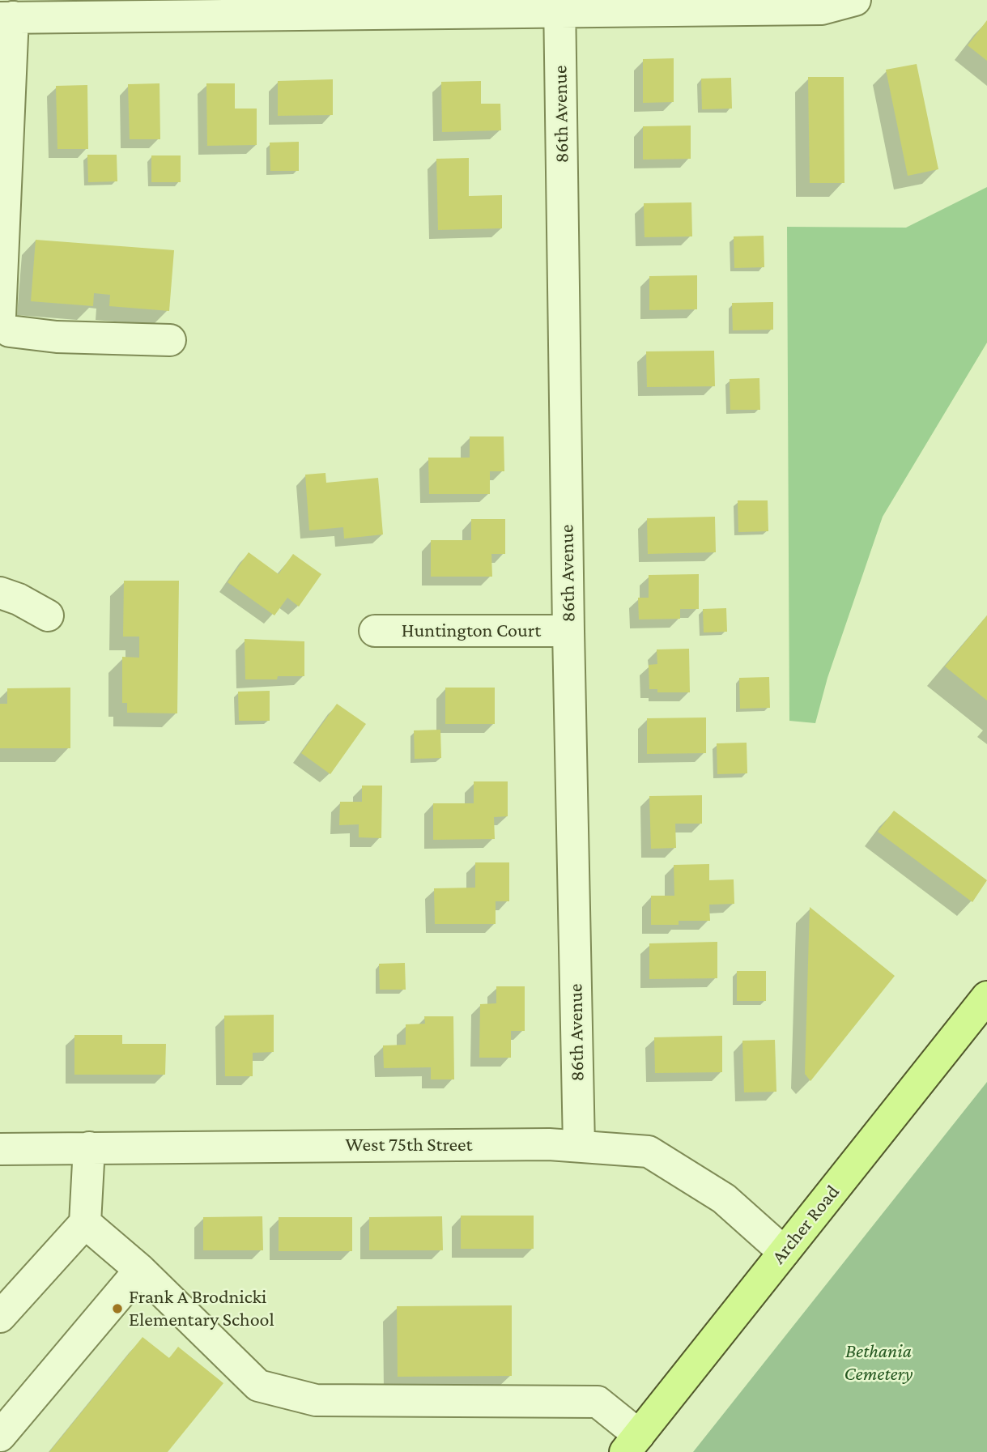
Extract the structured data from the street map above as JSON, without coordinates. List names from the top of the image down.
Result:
{
  "streets": {
    "main road": ["Archer Road"],
    "street": ["86th Avenue", "Huntington Court", "West 75th Street"]
  },
  "crossings": [
    ["86th Avenue", "Huntington Court"],
    ["86th Avenue", "West 75th Street"],
    ["West 75th Street", "Archer Road"]
  ],
  "parks": ["Bethania Cemetery"],
  "places": ["Frank A Brodnicki Elementary School"]
}
